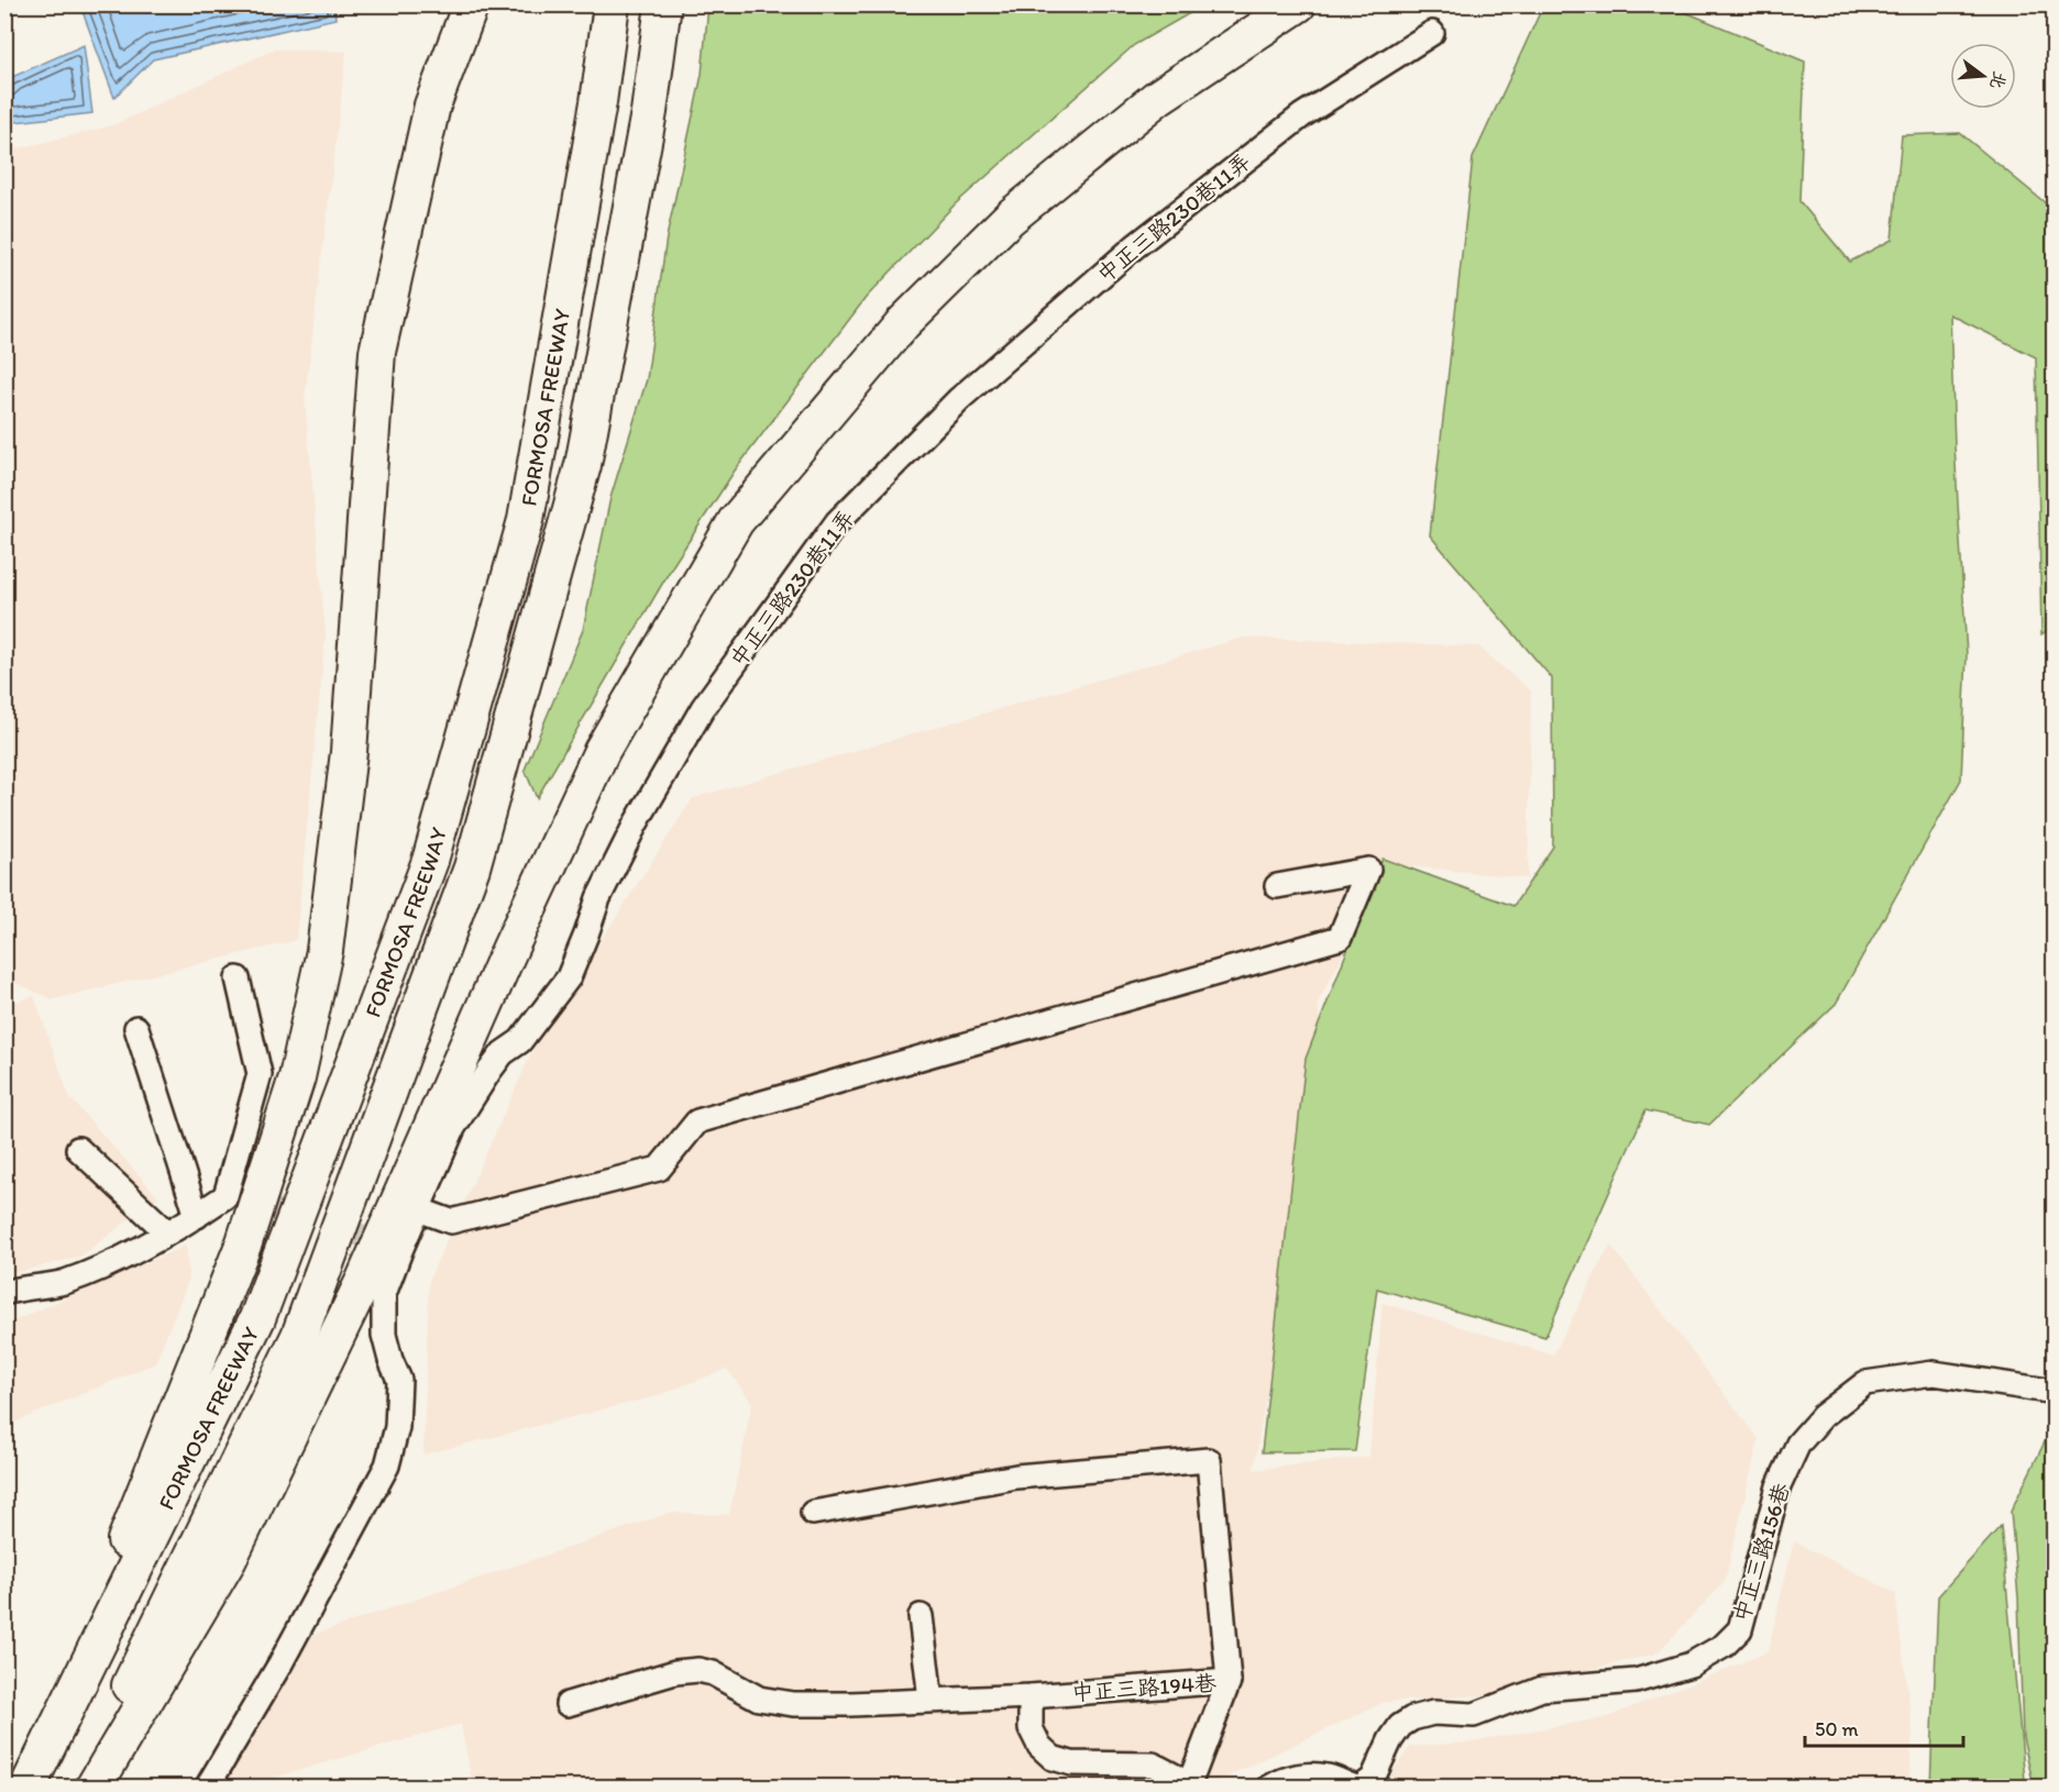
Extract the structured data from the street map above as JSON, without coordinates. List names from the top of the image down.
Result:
{
  "streets": {
    "highway": ["FORMOSA FREEWAY"],
    "street": ["中正三路230巷11弄", "中正三路156巷", "中正三路194巷"]
  },
  "scale_bar": "50 m",
  "north": "right"
}
